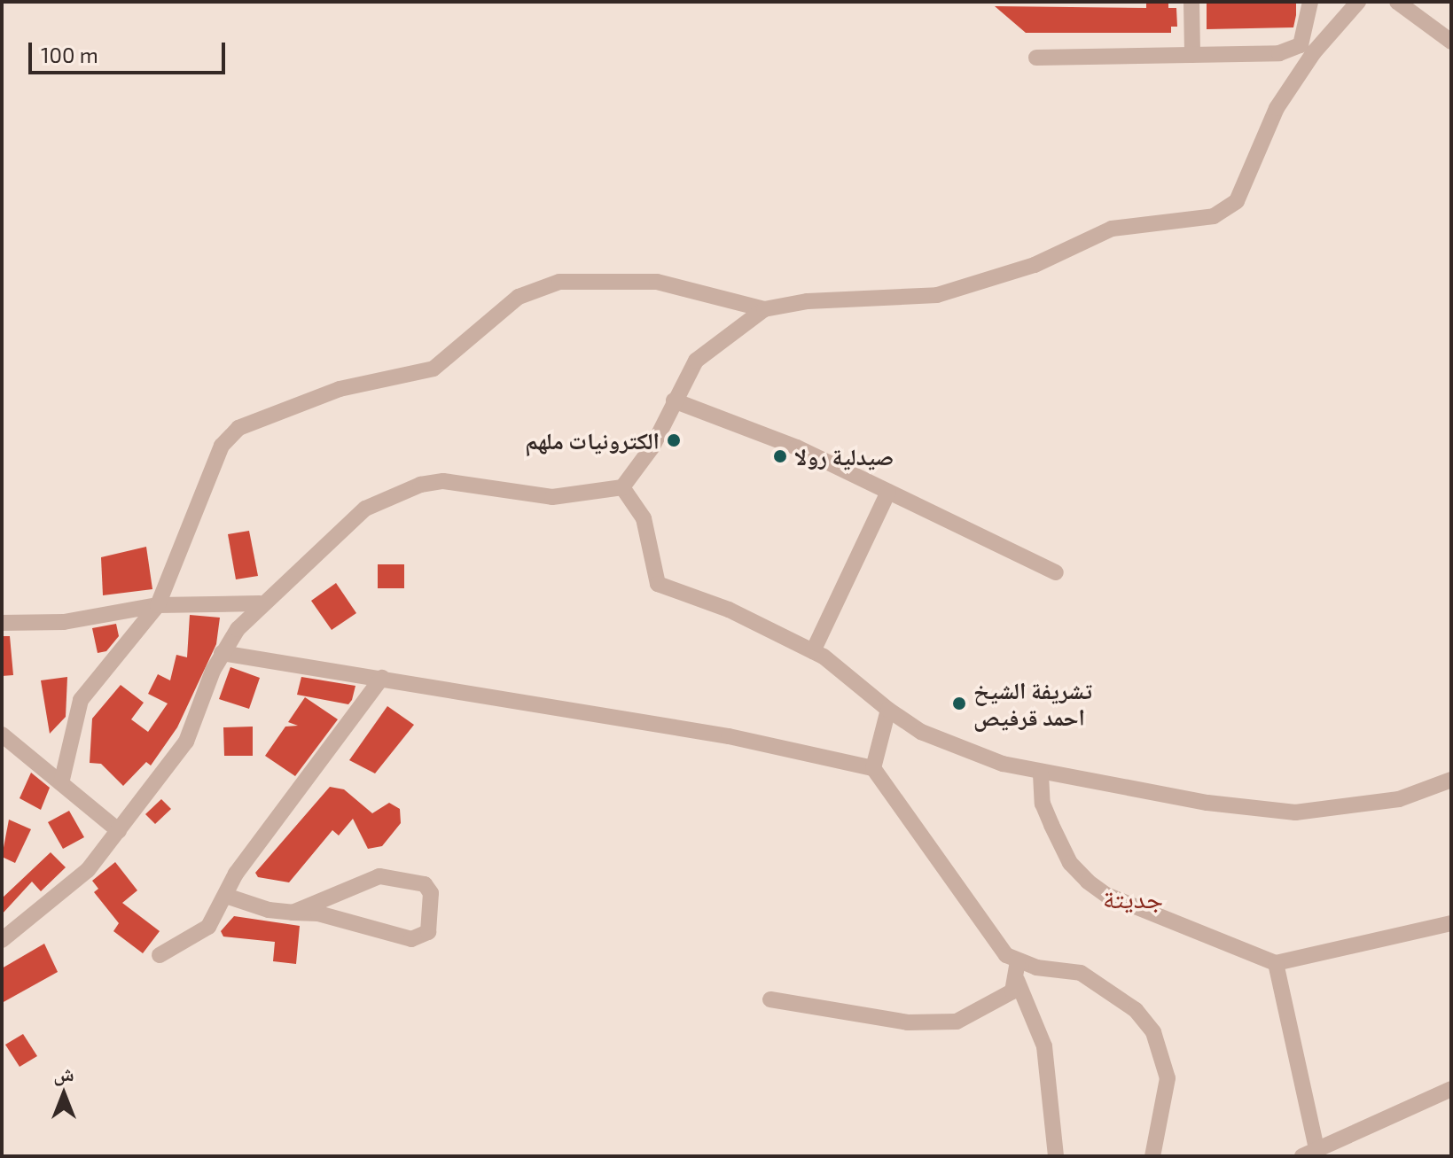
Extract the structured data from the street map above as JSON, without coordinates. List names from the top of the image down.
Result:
{
  "districts": ["جديتة"],
  "places": ["الكترونيات ملهم", "صيدلية رولا", "تشريفة الشيخ احمد قرفيص"],
  "scale_bar": "100 m",
  "north": "top"
}
